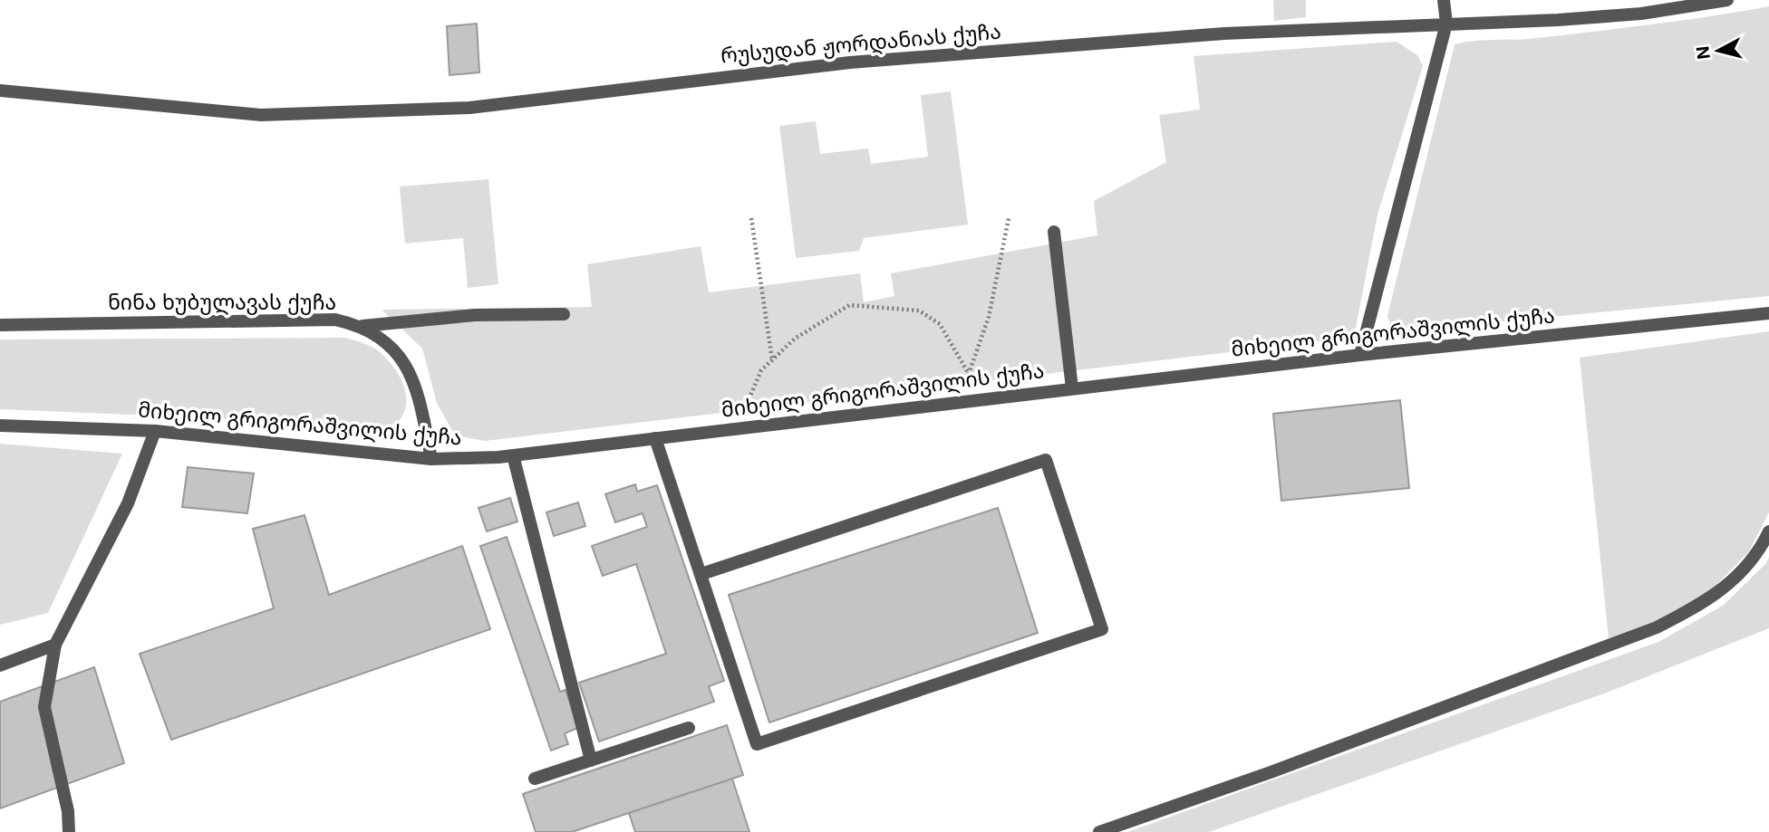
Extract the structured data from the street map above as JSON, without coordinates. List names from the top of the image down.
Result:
{
  "streets": {
    "street": ["რუსუდან ჟორდანიას ქუჩა", "ნინა ხუბულავას ქუჩა", "მიხეილ გრიგორაშვილის ქუჩა"]
  },
  "crossings": [
    ["ნინა ხუბულავას ქუჩა", "მიხეილ გრიგორაშვილის ქუჩა"]
  ],
  "north": "left"
}
